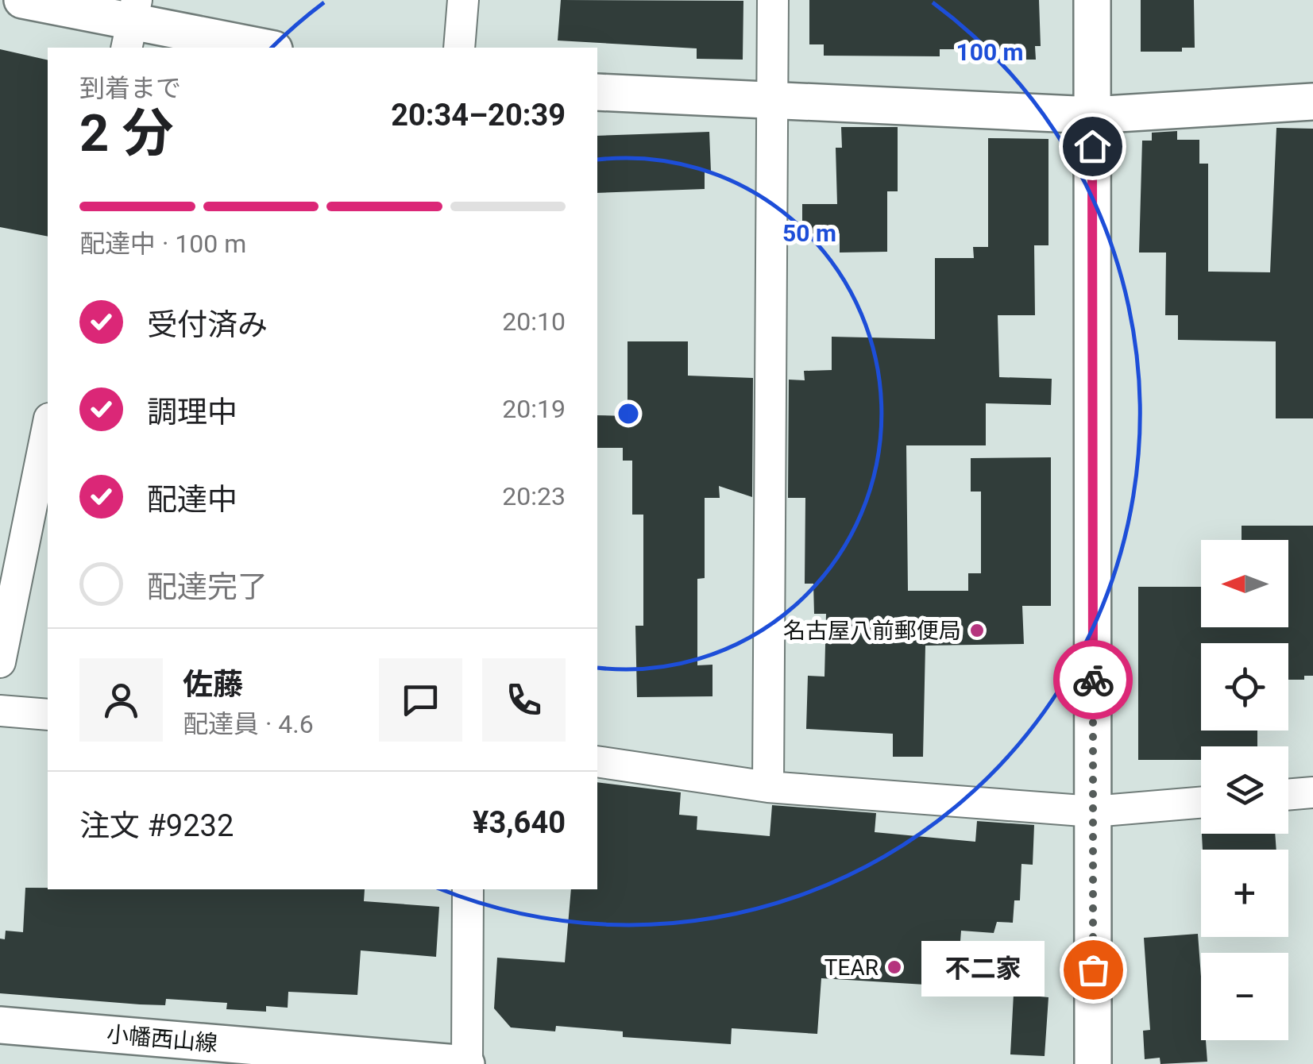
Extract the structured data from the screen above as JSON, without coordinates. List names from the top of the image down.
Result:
{
  "streets": {
    "street": ["小幡西山線"]
  },
  "places": ["名古屋八前郵便局", "TEAR", "不二家"],
  "north": "left",
  "page": {
    "heading": ["2 分", "到着まで", "20:34–20:39"],
    "panel": [
      "佐藤",
      "配達員 · 4.6",
      "注文 #9232",
      "¥3,640"
    ],
    "bar": "配達中 · 100 m",
    "list": [
      ["受付済み", "20:10"],
      ["調理中", "20:19"],
      ["配達中", "20:23"],
      "配達完了"
    ],
    "map_buttons": ["+", "−"],
    "bubble": "不二家"
  },
  "rings": ["100 m", "50 m"]
}
